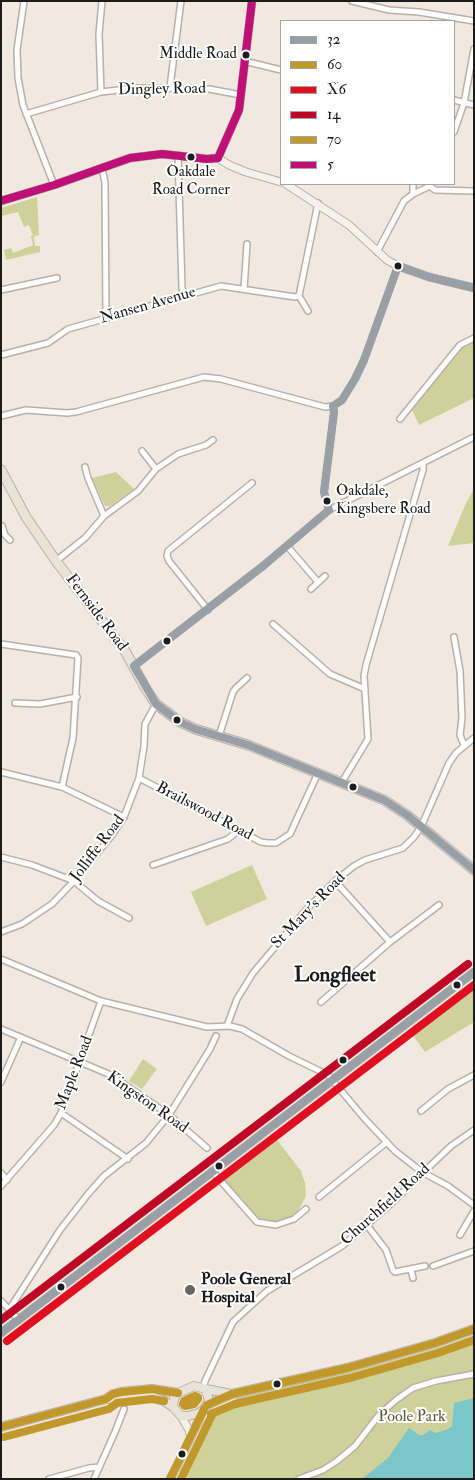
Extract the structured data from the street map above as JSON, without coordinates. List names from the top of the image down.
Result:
{
  "streets": {
    "highway": ["Fernside Road"],
    "street": [
      "Dingley Road",
      "Nansen Avenue",
      "Brailswood Road",
      "Jolliffe Road",
      "St Mary's Road",
      "Maple Road",
      "Kingston Road",
      "Churchfield Road"
    ]
  },
  "crossings": [
    ["Fernside Road", "Brailswood Road"],
    ["Fernside Road", "Jolliffe Road"],
    ["Fernside Road", "St Mary's Road"],
    ["Brailswood Road", "Jolliffe Road"],
    ["Maple Road", "Kingston Road"]
  ],
  "districts": ["Longfleet"],
  "parks": ["Poole Park"],
  "places": [
    "Middle Road",
    "Oakdale Road Corner",
    "Oakdale, Kingsbere Road",
    "Poole General Hospital"
  ],
  "lines": [
    "transit line 5",
    "transit line 32",
    "transit line 14",
    "transit line X6",
    "transit line 60",
    "transit line 70"
  ],
  "legend": [
    "32",
    "60",
    "X6",
    "14",
    "70",
    "5"
  ]
}
